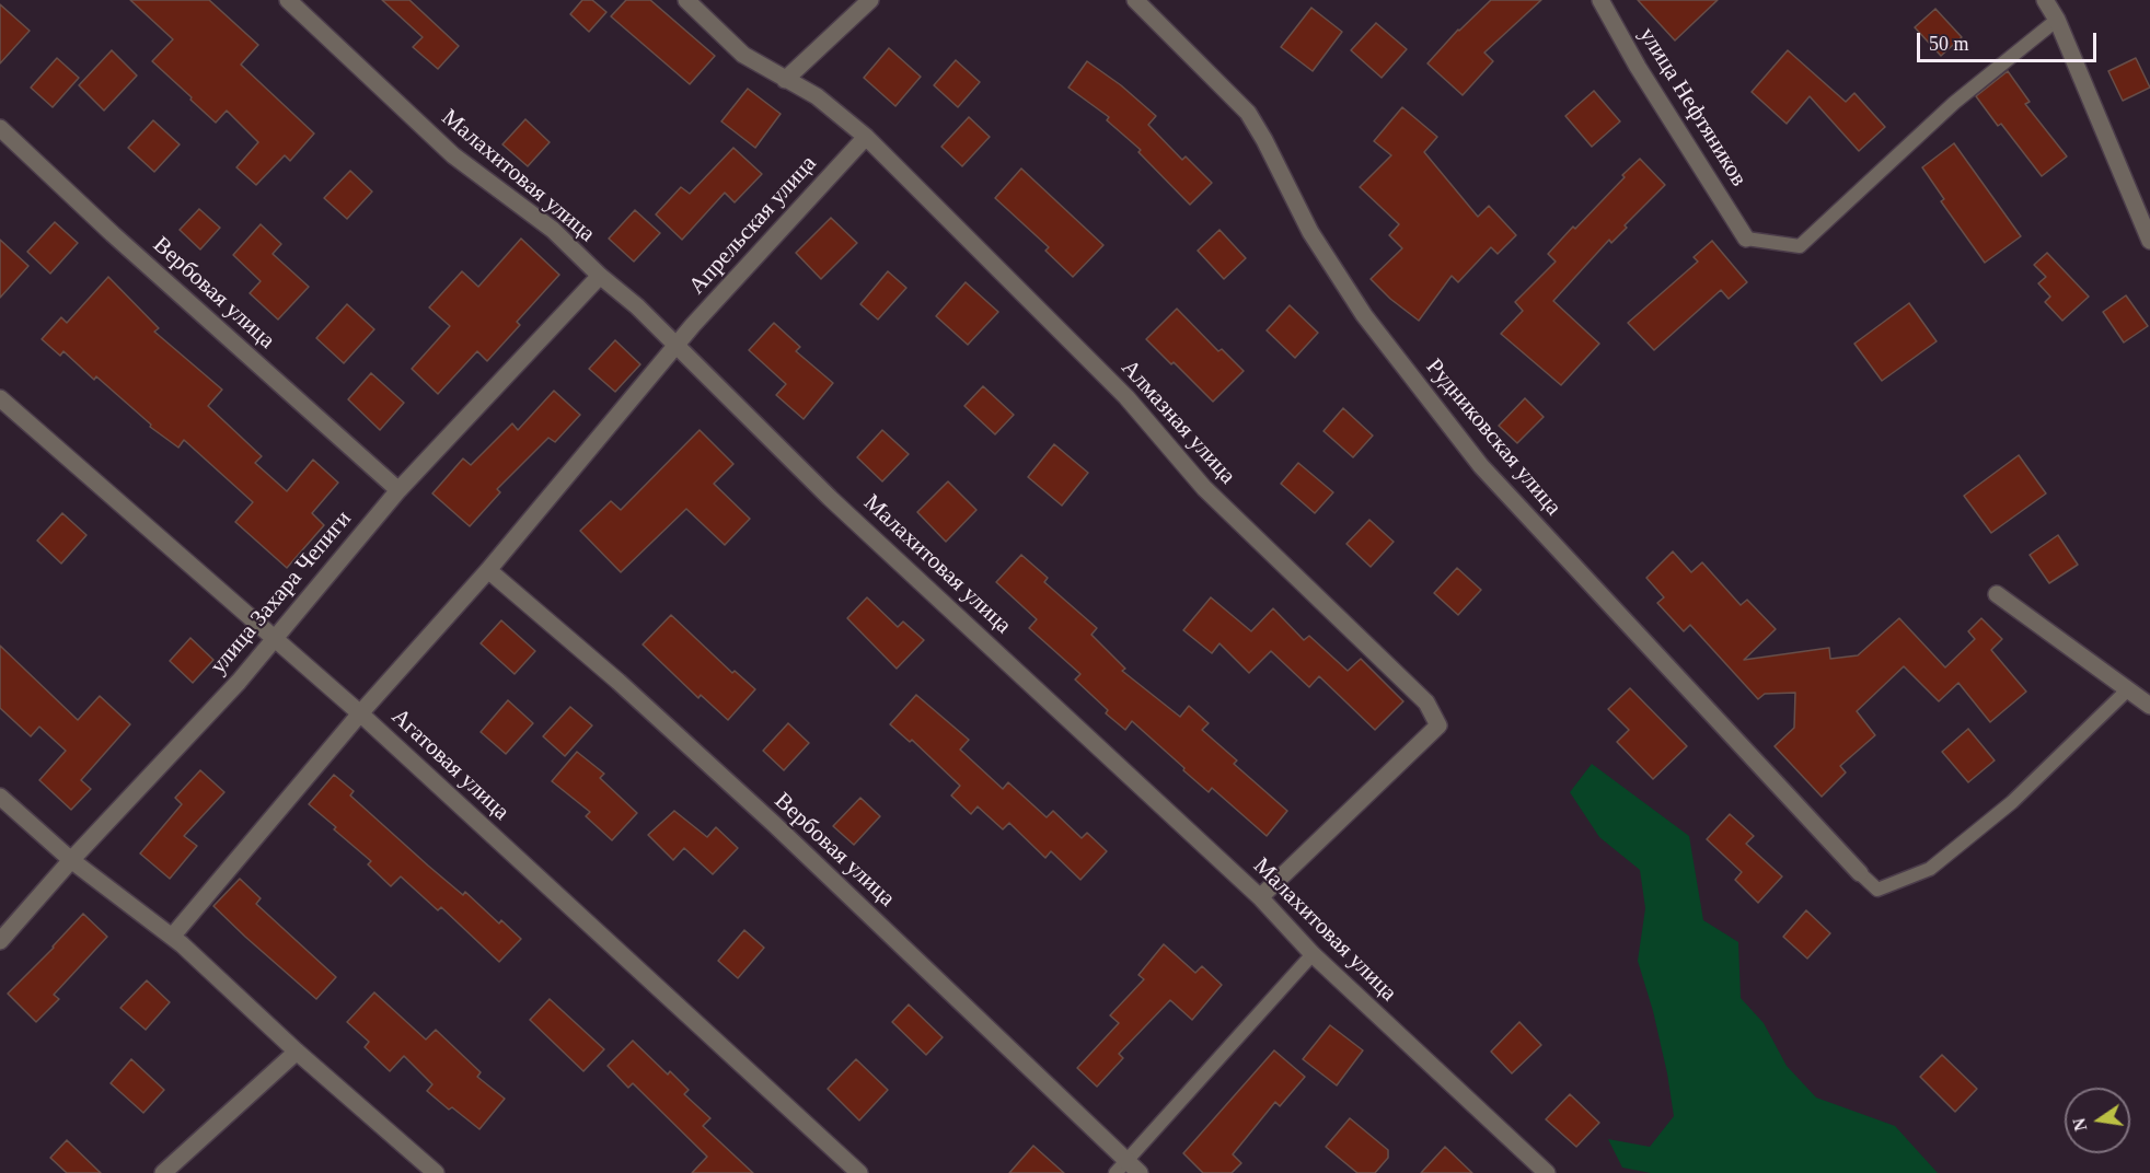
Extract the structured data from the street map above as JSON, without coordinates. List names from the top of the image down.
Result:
{
  "streets": {
    "street": [
      "улица Нефтяников",
      "Малахитовая улица",
      "Апрельская улица",
      "Вербовая улица",
      "Алмазная улица",
      "Рудниковская улица",
      "улица Захара Чепиги",
      "Агатовая улица"
    ]
  },
  "crossings": [
    ["Малахитовая улица", "Апрельская улица"],
    ["Малахитовая улица", "Алмазная улица"],
    ["Малахитовая улица", "улица Захара Чепиги"],
    ["Апрельская улица", "Вербовая улица"],
    ["Апрельская улица", "Алмазная улица"],
    ["Апрельская улица", "Агатовая улица"],
    ["Вербовая улица", "улица Захара Чепиги"],
    ["улица Захара Чепиги", "Агатовая улица"]
  ],
  "scale_bar": "50 m",
  "north": "left"
}
